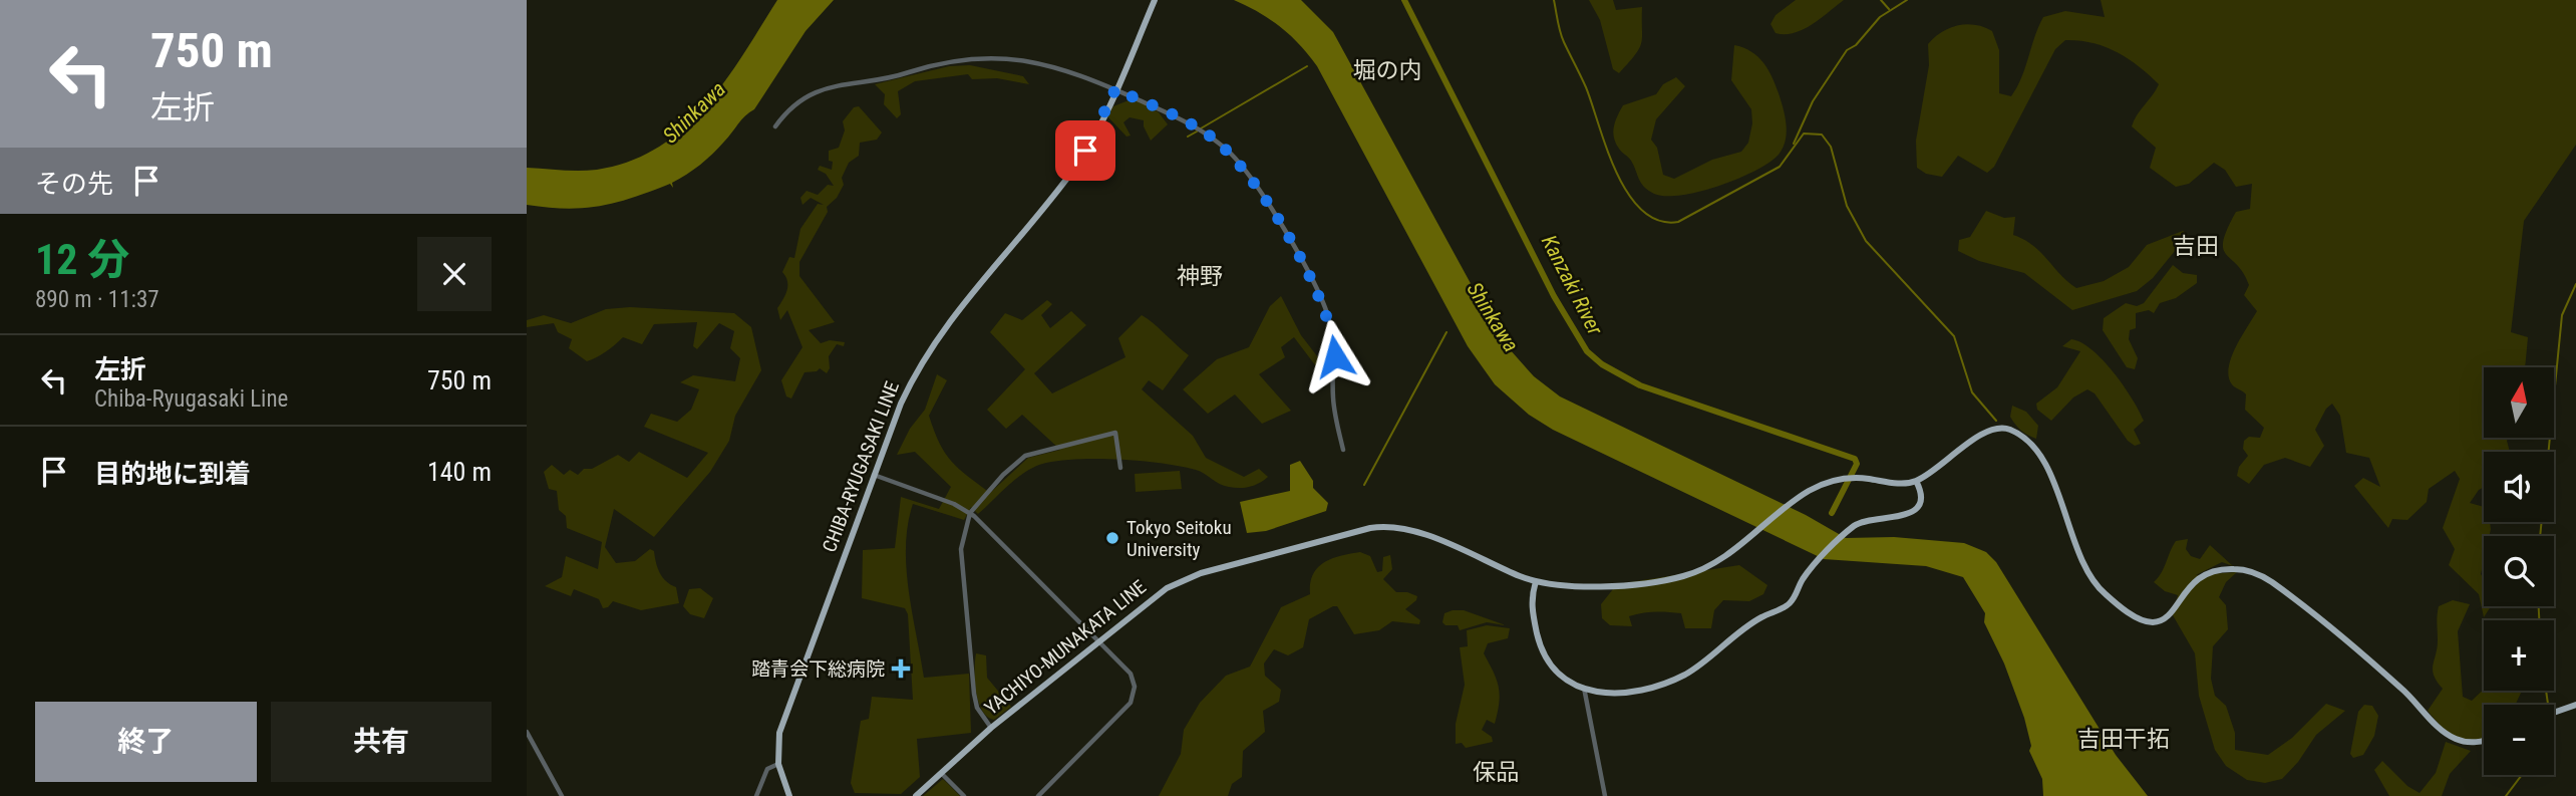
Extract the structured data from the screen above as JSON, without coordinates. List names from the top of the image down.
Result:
{
  "streets": {
    "main road": ["CHIBA-RYUGASAKI LINE", "YACHIYO-MUNAKATA LINE"]
  },
  "districts": [
    "堀の内",
    "吉田",
    "神野",
    "吉田干拓",
    "保品"
  ],
  "water": ["Shinkawa", "Kanzaki River"],
  "places": {
    "other": ["Tokyo Seitoku University"],
    "health": ["踏青会下総病院"]
  },
  "north": "top",
  "page": {
    "turn": ["750 m", "左折"],
    "then": "その先",
    "heading": ["12 分", "890 m · 11:37"],
    "list": [
      {
        "name": "左折",
        "note": "Chiba-Ryugasaki Line",
        "value": "750 m"
      },
      {
        "name": "目的地に到着",
        "value": "140 m"
      }
    ],
    "map_buttons": ["+", "−"],
    "buttons": ["終了", "共有"]
  }
}
